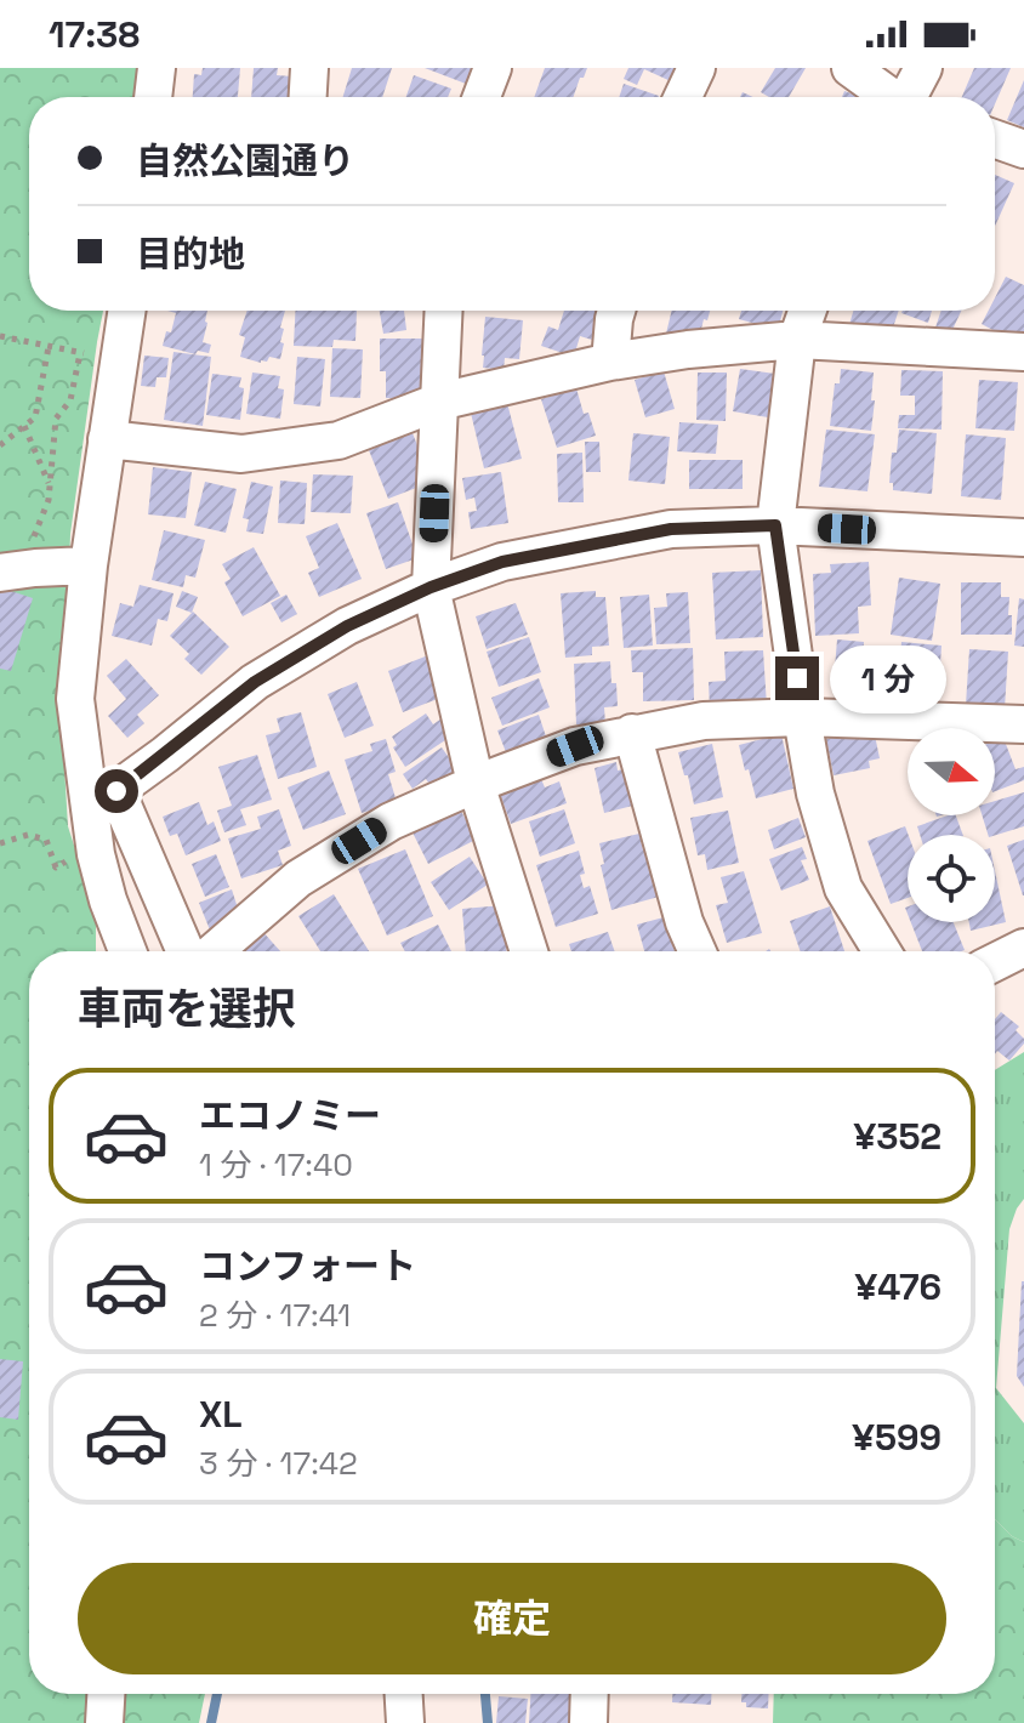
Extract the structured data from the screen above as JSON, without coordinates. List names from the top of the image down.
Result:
{
  "north": "right",
  "page": {
    "status": "17:38",
    "banner": ["自然公園通り", "目的地"],
    "bubble": "1 分",
    "heading": "車両を選択",
    "list": [
      {
        "name": "エコノミー",
        "note": "1 分 · 17:40",
        "value": "¥352"
      },
      {
        "name": "コンフォート",
        "note": "2 分 · 17:41",
        "value": "¥476"
      },
      {
        "name": "XL",
        "note": "3 分 · 17:42",
        "value": "¥599"
      }
    ],
    "buttons": "確定"
  }
}
